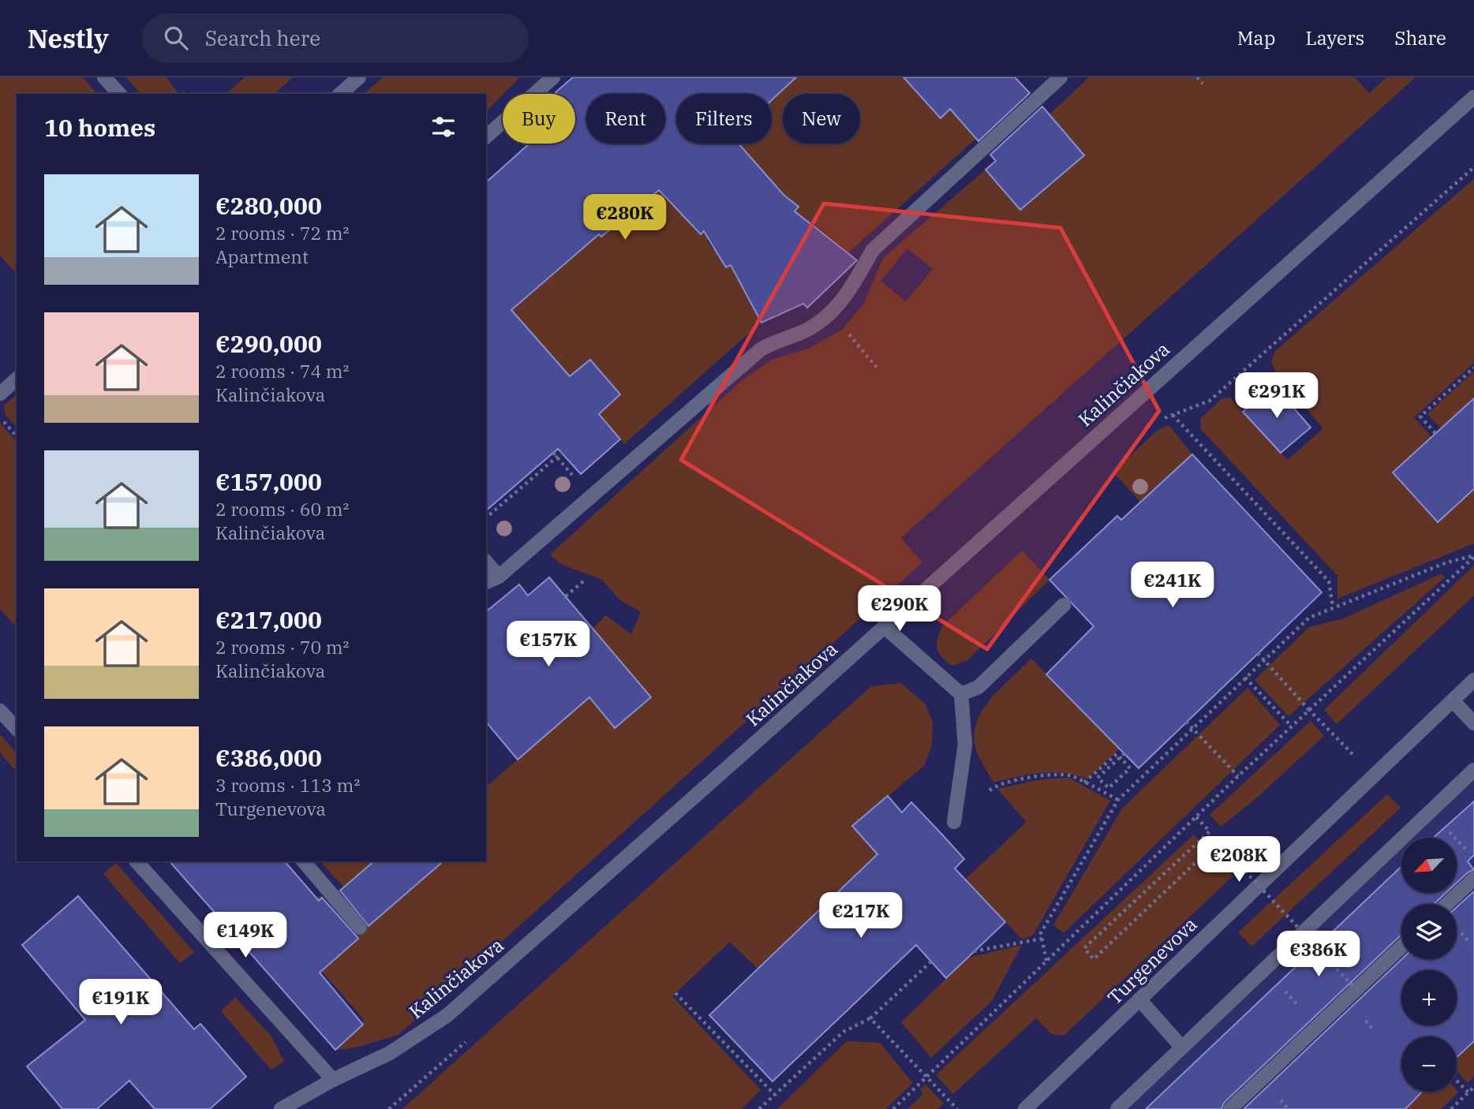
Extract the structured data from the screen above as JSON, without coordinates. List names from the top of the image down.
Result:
{
  "streets": {
    "street": ["Kalinčiakova", "Turgenevova"]
  },
  "north": "bottom left",
  "page": {
    "header": "Nestly",
    "search": "Search here",
    "nav": ["Map", "Layers", "Share"],
    "chip": [
      "Buy",
      "Rent",
      "Filters",
      "New"
    ],
    "heading": "10 homes",
    "list": [
      {
        "name": "€280,000",
        "note": "2 rooms · 72 m² · Apartment"
      },
      {
        "name": "€290,000",
        "note": "2 rooms · 74 m² · Kalinčiakova"
      },
      {
        "name": "€157,000",
        "note": "2 rooms · 60 m² · Kalinčiakova"
      },
      {
        "name": "€217,000",
        "note": "2 rooms · 70 m² · Kalinčiakova"
      },
      {
        "name": "€386,000",
        "note": "3 rooms · 113 m² · Turgenevova"
      }
    ],
    "price": [
      "€280K",
      "€291K",
      "€241K",
      "€290K",
      "€157K",
      "€208K",
      "€217K",
      "€149K",
      "€386K",
      "€191K"
    ],
    "map_buttons": ["+", "−"]
  }
}
